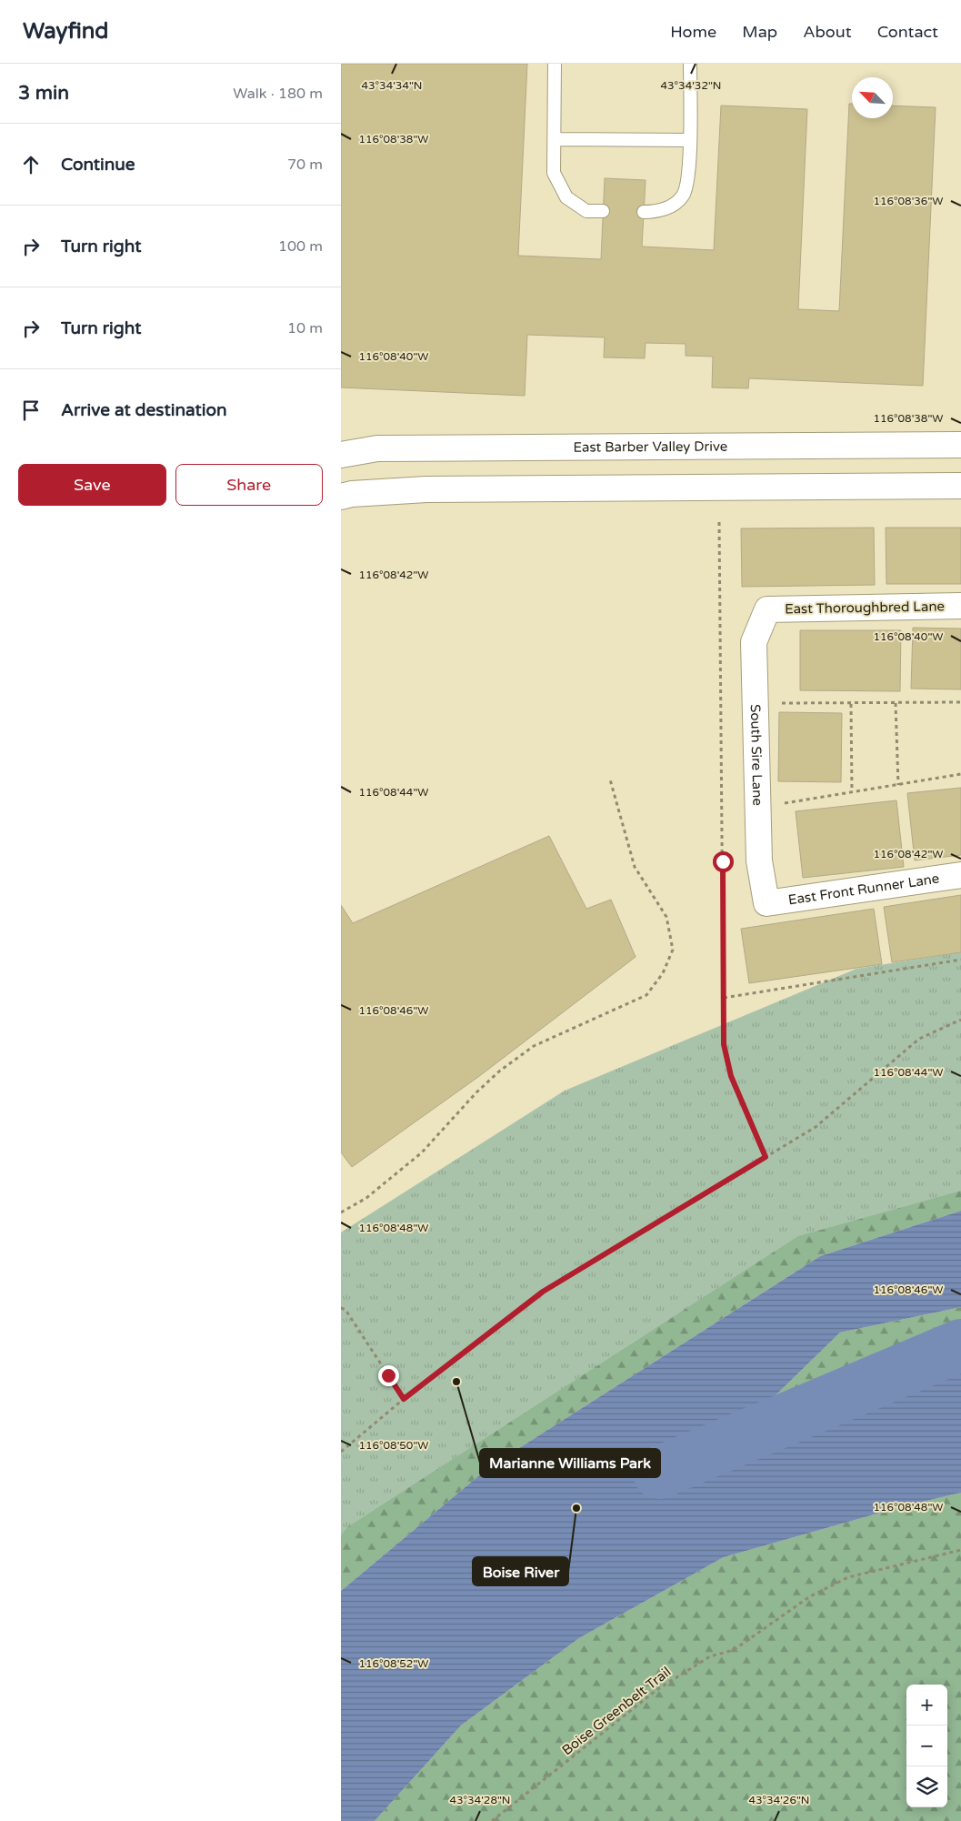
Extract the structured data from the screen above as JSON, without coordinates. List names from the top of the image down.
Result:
{
  "streets": {
    "street": [
      "East Barber Valley Drive",
      "East Thoroughbred Lane",
      "South Sire Lane",
      "East Front Runner Lane"
    ],
    "path": ["Boise Greenbelt Trail"]
  },
  "crossings": [
    ["East Thoroughbred Lane", "South Sire Lane"],
    ["South Sire Lane", "East Front Runner Lane"]
  ],
  "places": ["Marianne Williams Park", "Boise River"],
  "north": "top left",
  "page": {
    "header": "Wayfind",
    "nav": [
      "Home",
      "Map",
      "About",
      "Contact"
    ],
    "heading": ["3 min", "Walk · 180 m"],
    "list": [
      ["Continue", "70 m"],
      ["Turn right", "100 m"],
      ["Turn right", "10 m"],
      "Arrive at destination"
    ],
    "buttons": ["Save", "Share"],
    "map_buttons": ["+", "−"]
  },
  "coordinates": [
    "43°34'34\"N",
    "43°34'32\"N",
    "116°08'38\"W",
    "116°08'36\"W",
    "116°08'40\"W",
    "116°08'42\"W",
    "116°08'44\"W",
    "116°08'46\"W",
    "116°08'48\"W",
    "116°08'50\"W",
    "116°08'52\"W",
    "43°34'28\"N",
    "43°34'26\"N"
  ]
}
